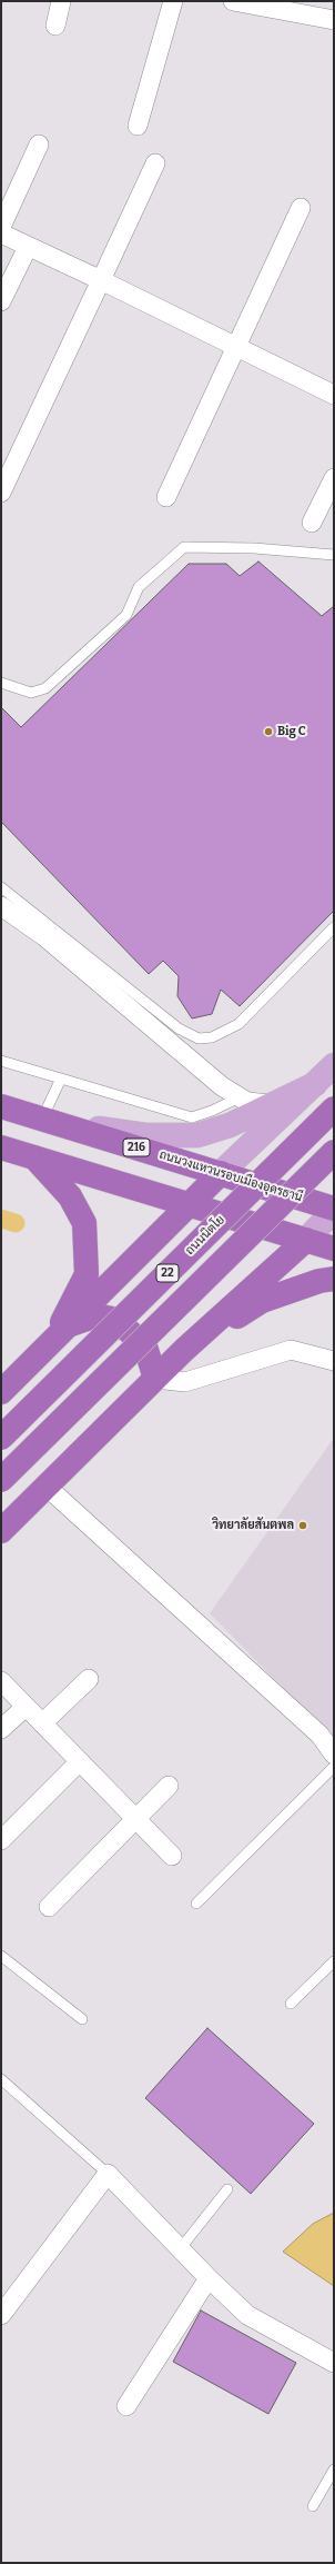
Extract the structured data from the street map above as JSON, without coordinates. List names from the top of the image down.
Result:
{
  "streets": {
    "highway": [
      "216",
      "ถนนวงแหวนรอบเมืองอุดรธานี",
      "ถนนนิตโย",
      "22"
    ]
  },
  "places": ["Big C", "วิทยาลัยสันตพล"]
}
